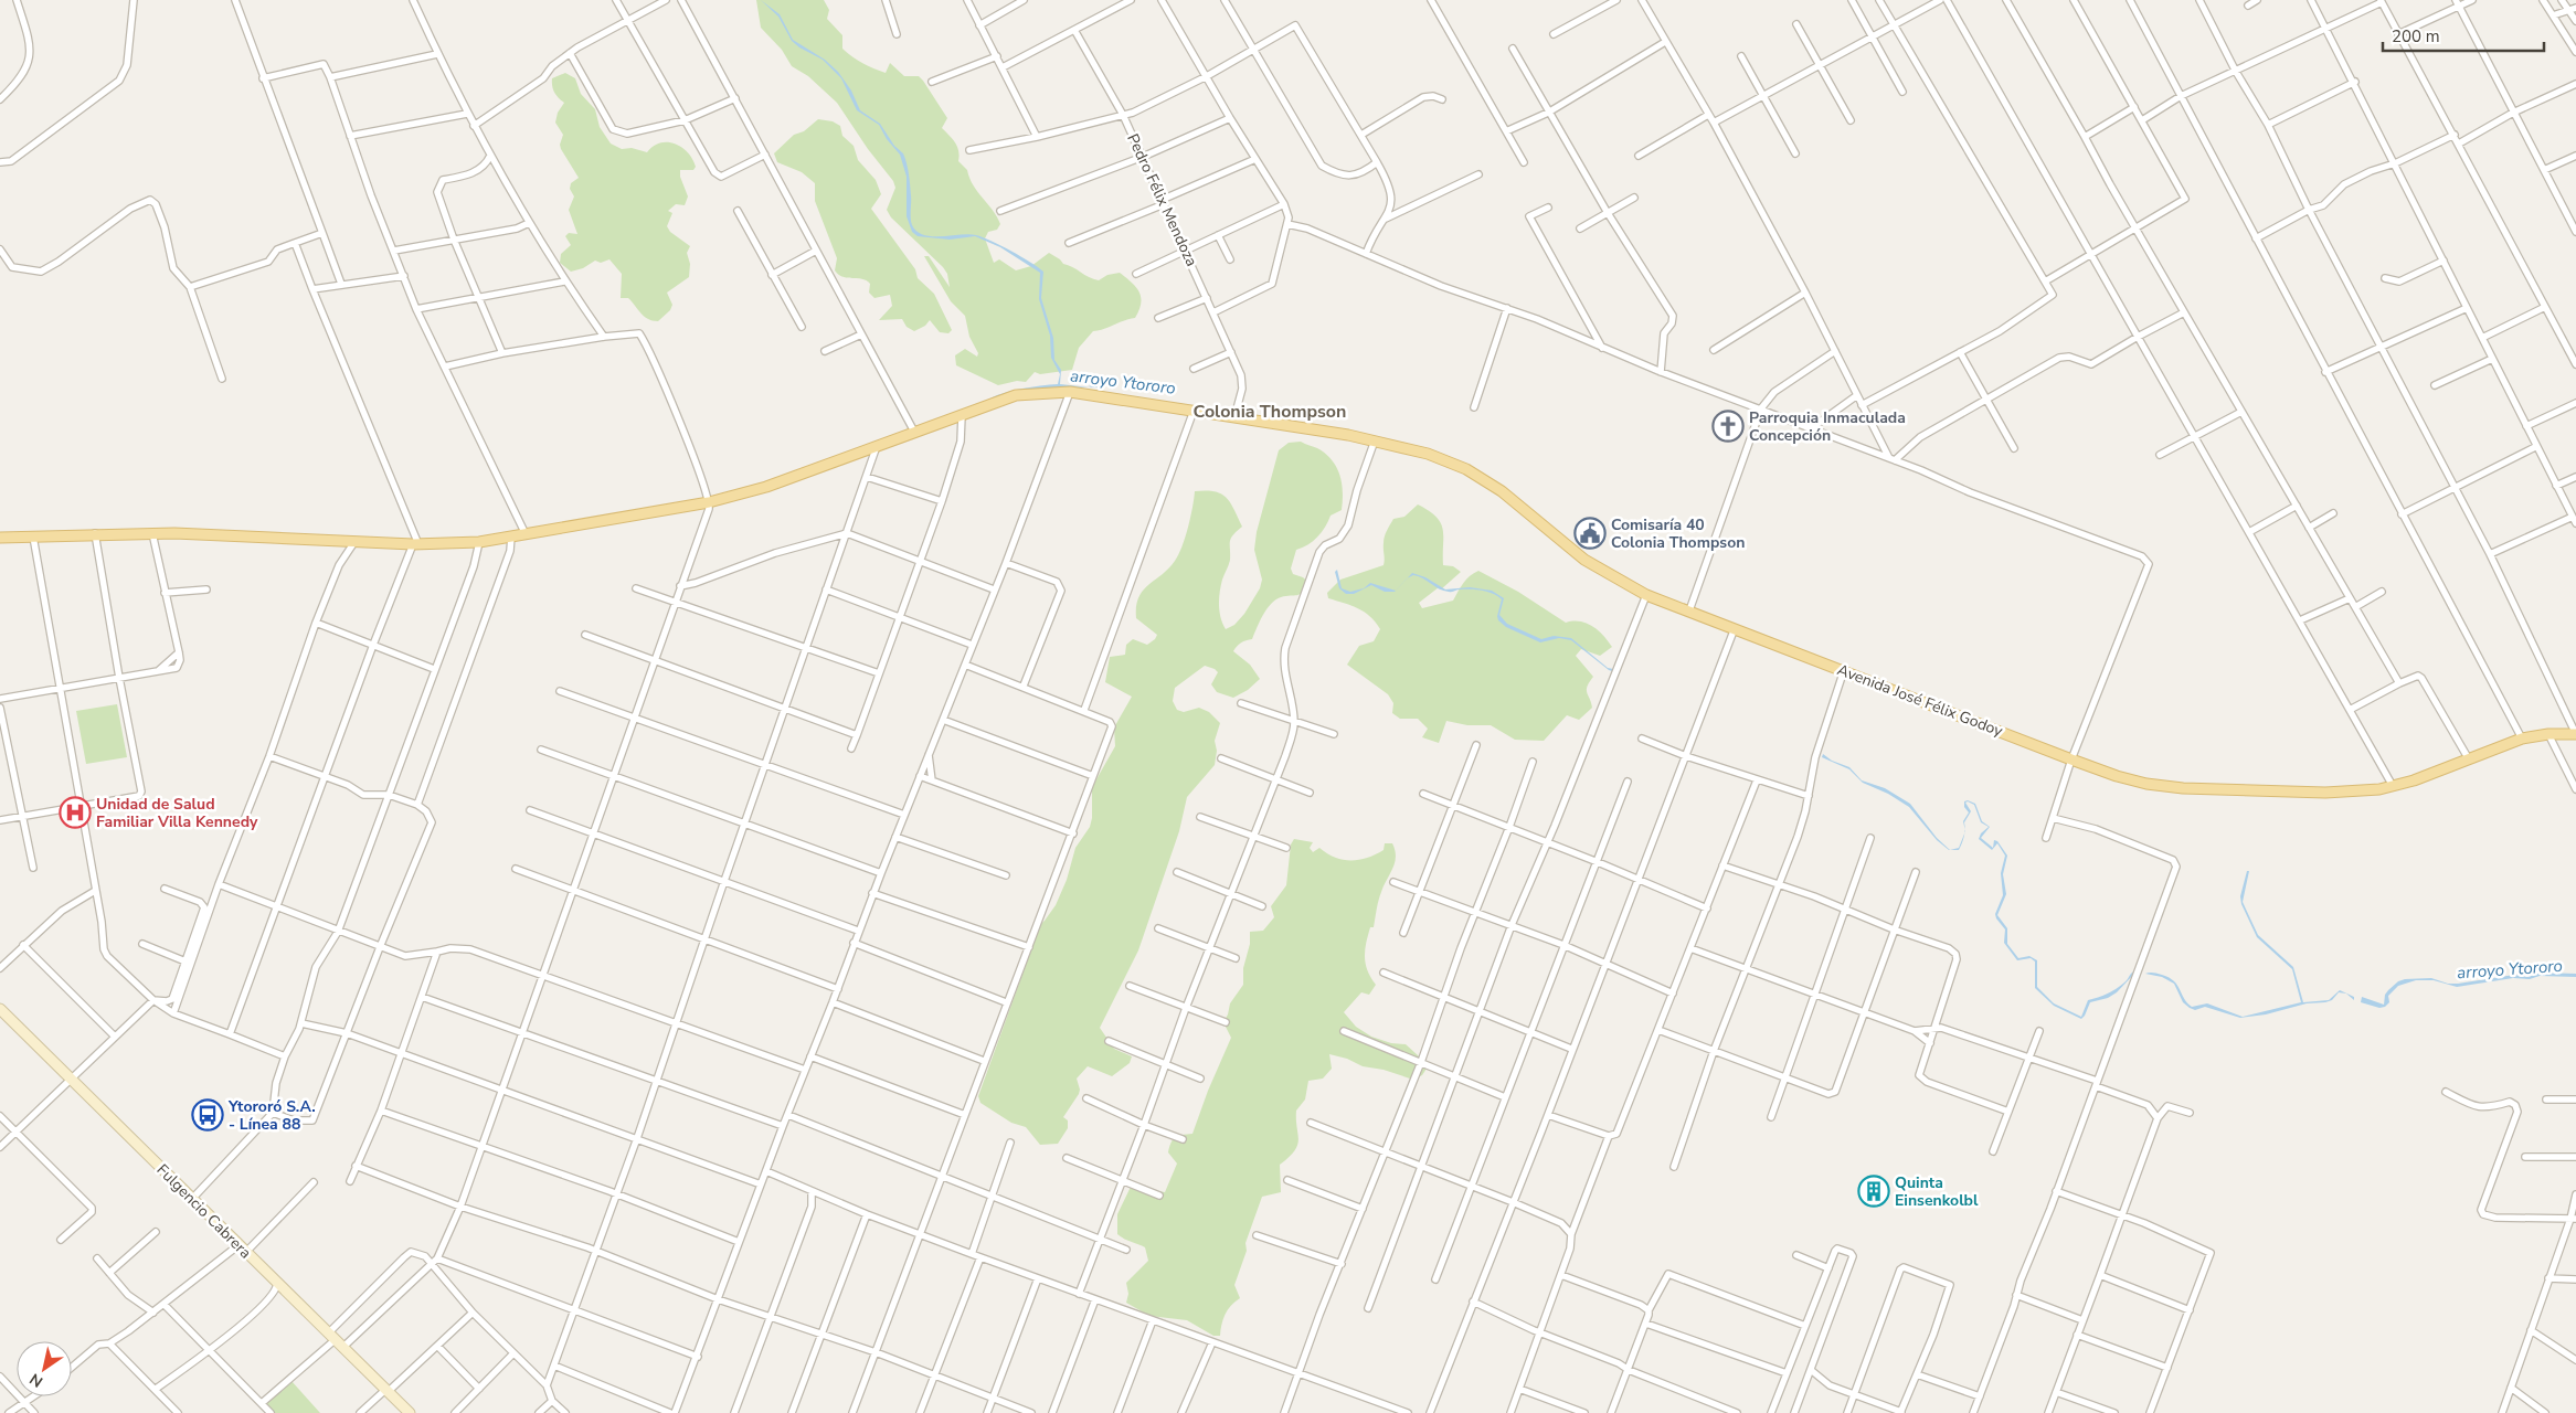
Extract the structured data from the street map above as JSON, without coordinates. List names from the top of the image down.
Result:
{
  "streets": {
    "main road": ["Avenida José Félix Godoy", "Fulgencio Cabrera"],
    "street": ["Pedro Félix Mendoza"]
  },
  "crossings": [
    ["Pedro Félix Mendoza", "Avenida José Félix Godoy"]
  ],
  "districts": ["Colonia Thompson"],
  "water": ["arroyo Ytororo"],
  "places": {
    "church": ["Parroquia Inmaculada Concepción"],
    "public building": ["Comisaría 40 Colonia Thompson"],
    "hospital": ["Unidad de Salud Familiar Villa Kennedy"],
    "bus stop": ["Ytororó S.A. - Línea 88"],
    "building": ["Quinta Einsenkolbl"]
  },
  "scale_bar": "200 m",
  "north": "bottom left"
}
